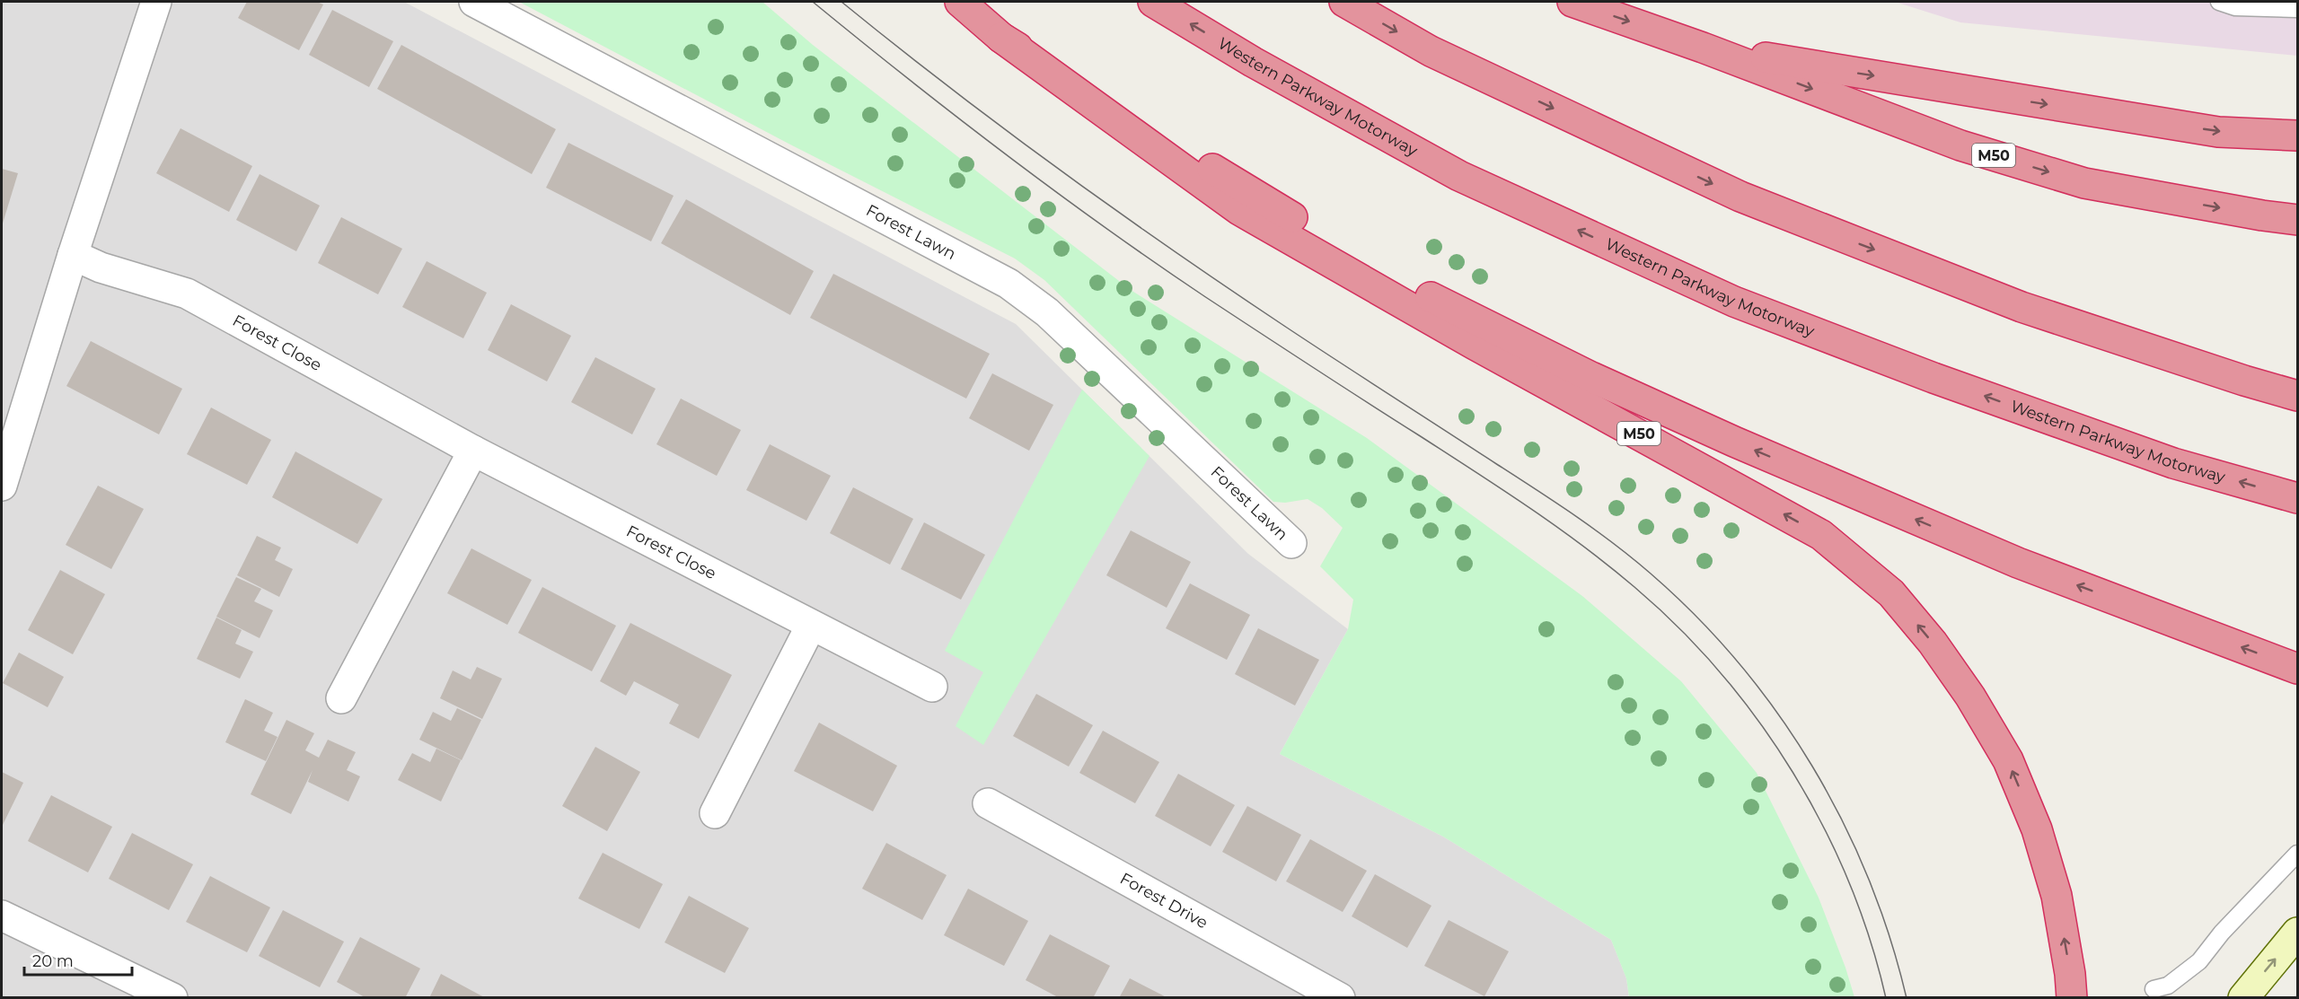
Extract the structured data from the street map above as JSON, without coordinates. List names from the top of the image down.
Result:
{
  "streets": {
    "highway": ["Western Parkway Motorway", "M50"],
    "street": ["Forest Lawn", "Forest Close", "Forest Drive"]
  },
  "scale_bar": "20 m"
}
